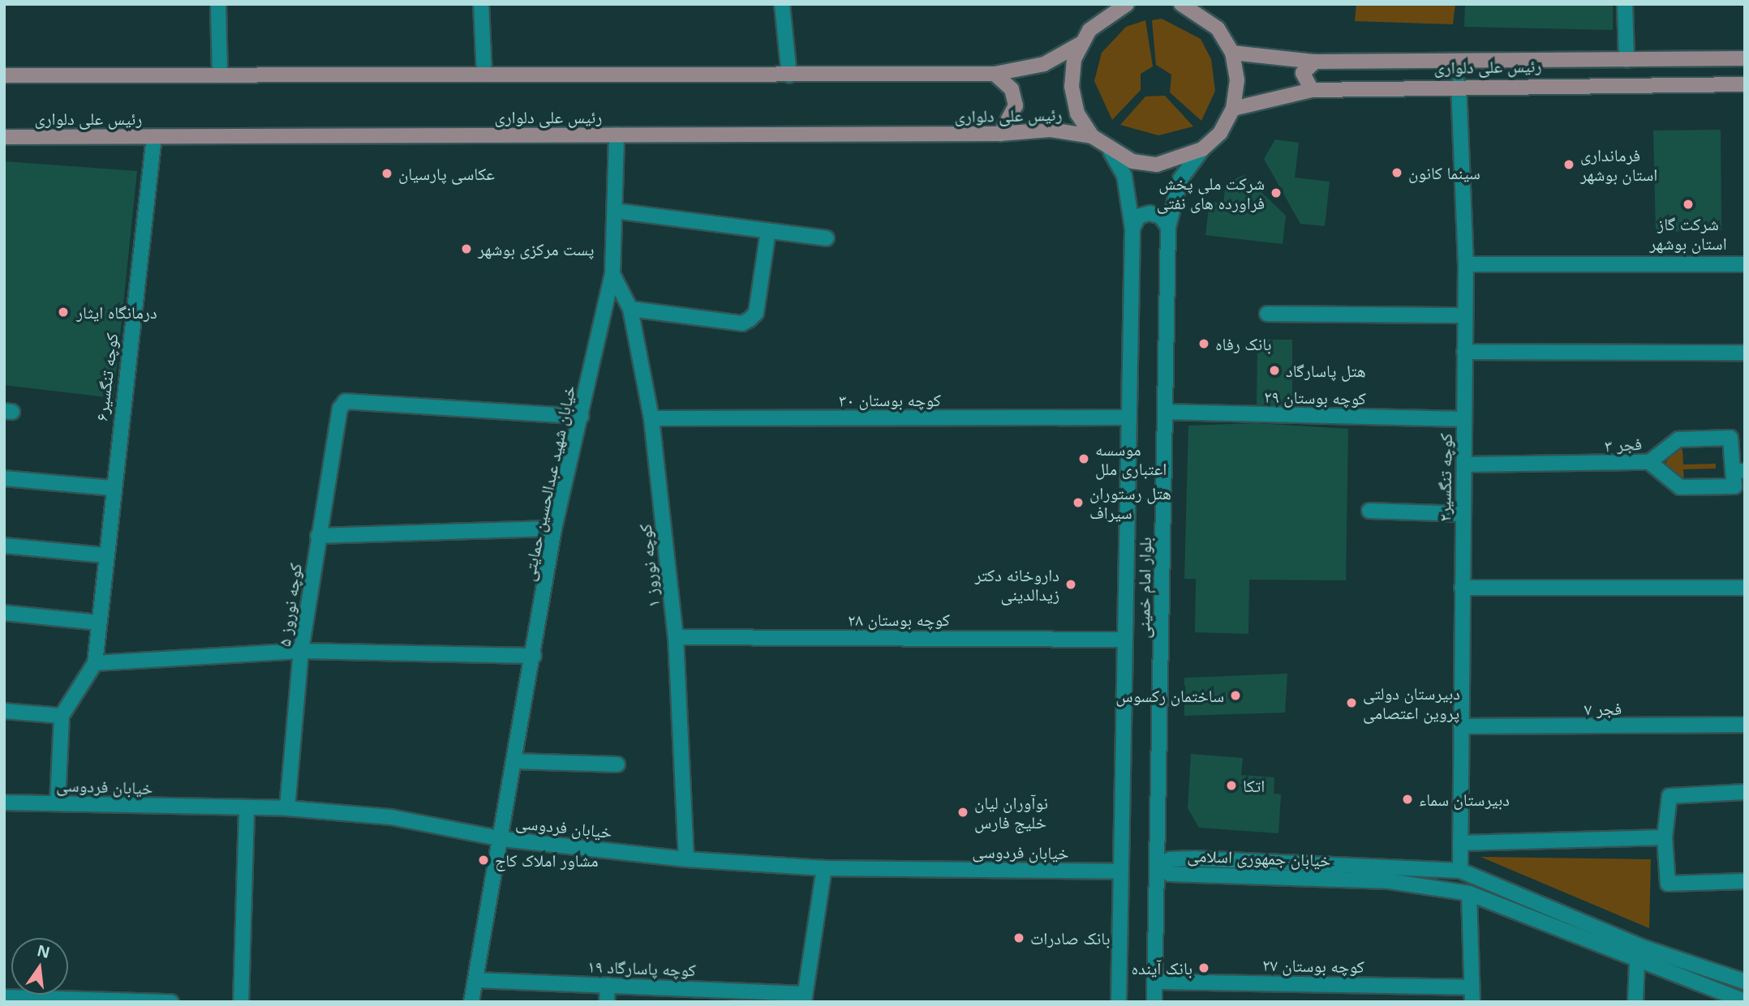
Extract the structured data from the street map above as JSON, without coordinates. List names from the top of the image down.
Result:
{
  "streets": {
    "main road": ["رئیس علی دلواری"],
    "street": [
      "کوچه تنگسیر۶",
      "کوچه بوستان ۲۹",
      "کوچه بوستان ۳۰",
      "فجر ۳",
      "کوچه تنگسیر۲",
      "خیابان شهید عبدالحسین حمایتی",
      "کوچه نوروز ۱",
      "بلوار امام خمینی",
      "کوچه نوروز ۵",
      "کوچه بوستان ۲۸",
      "فجر ۷",
      "خیابان فردوسی",
      "خیابان جمهوری اسلامی",
      "کوچه بوستان ۲۷",
      "کوچه پاسارگاد ۱۹"
    ]
  },
  "crossings": [
    ["رئیس علی دلواری", "کوچه تنگسیر۶"],
    ["رئیس علی دلواری", "کوچه تنگسیر۲"],
    ["رئیس علی دلواری", "خیابان شهید عبدالحسین حمایتی"],
    ["کوچه بوستان ۲۹", "کوچه تنگسیر۲"],
    ["کوچه بوستان ۲۹", "بلوار امام خمینی"],
    ["کوچه بوستان ۳۰", "کوچه نوروز ۱"],
    ["کوچه بوستان ۳۰", "بلوار امام خمینی"],
    ["فجر ۳", "کوچه تنگسیر۲"],
    ["کوچه تنگسیر۲", "فجر ۷"],
    ["کوچه تنگسیر۲", "خیابان جمهوری اسلامی"],
    ["خیابان شهید عبدالحسین حمایتی", "کوچه نوروز ۱"],
    ["خیابان شهید عبدالحسین حمایتی", "کوچه نوروز ۵"],
    ["خیابان شهید عبدالحسین حمایتی", "خیابان فردوسی"],
    ["خیابان شهید عبدالحسین حمایتی", "کوچه پاسارگاد ۱۹"],
    ["کوچه نوروز ۱", "کوچه بوستان ۲۸"],
    ["کوچه نوروز ۱", "خیابان فردوسی"],
    ["بلوار امام خمینی", "کوچه بوستان ۲۸"],
    ["بلوار امام خمینی", "خیابان فردوسی"],
    ["بلوار امام خمینی", "خیابان جمهوری اسلامی"],
    ["بلوار امام خمینی", "کوچه بوستان ۲۷"],
    ["کوچه نوروز ۵", "خیابان فردوسی"]
  ],
  "places": [
    "فرمانداری استان بوشهر",
    "سینما کانون",
    "عکاسی پارسیان",
    "شرکت ملی پخش فراورده های نفتی",
    "شرکت گاز استان بوشهر",
    "پست مرکزی بوشهر",
    "درمانگاه ایثار",
    "بانک رفاه",
    "هتل پاسارگاد",
    "موسسه اعتباری ملل",
    "هتل رستوران سیراف",
    "داروخانه دکتر زیدالدینی",
    "ساختمان رکسوس",
    "دبیرستان دولتی پروین اعتصامی",
    "اتکا",
    "دبیرستان سماء",
    "نوآوران لیان خلیج فارس",
    "مشاور املاک کاج",
    "بانک صادرات",
    "بانک آینده"
  ],
  "north": "top"
}
